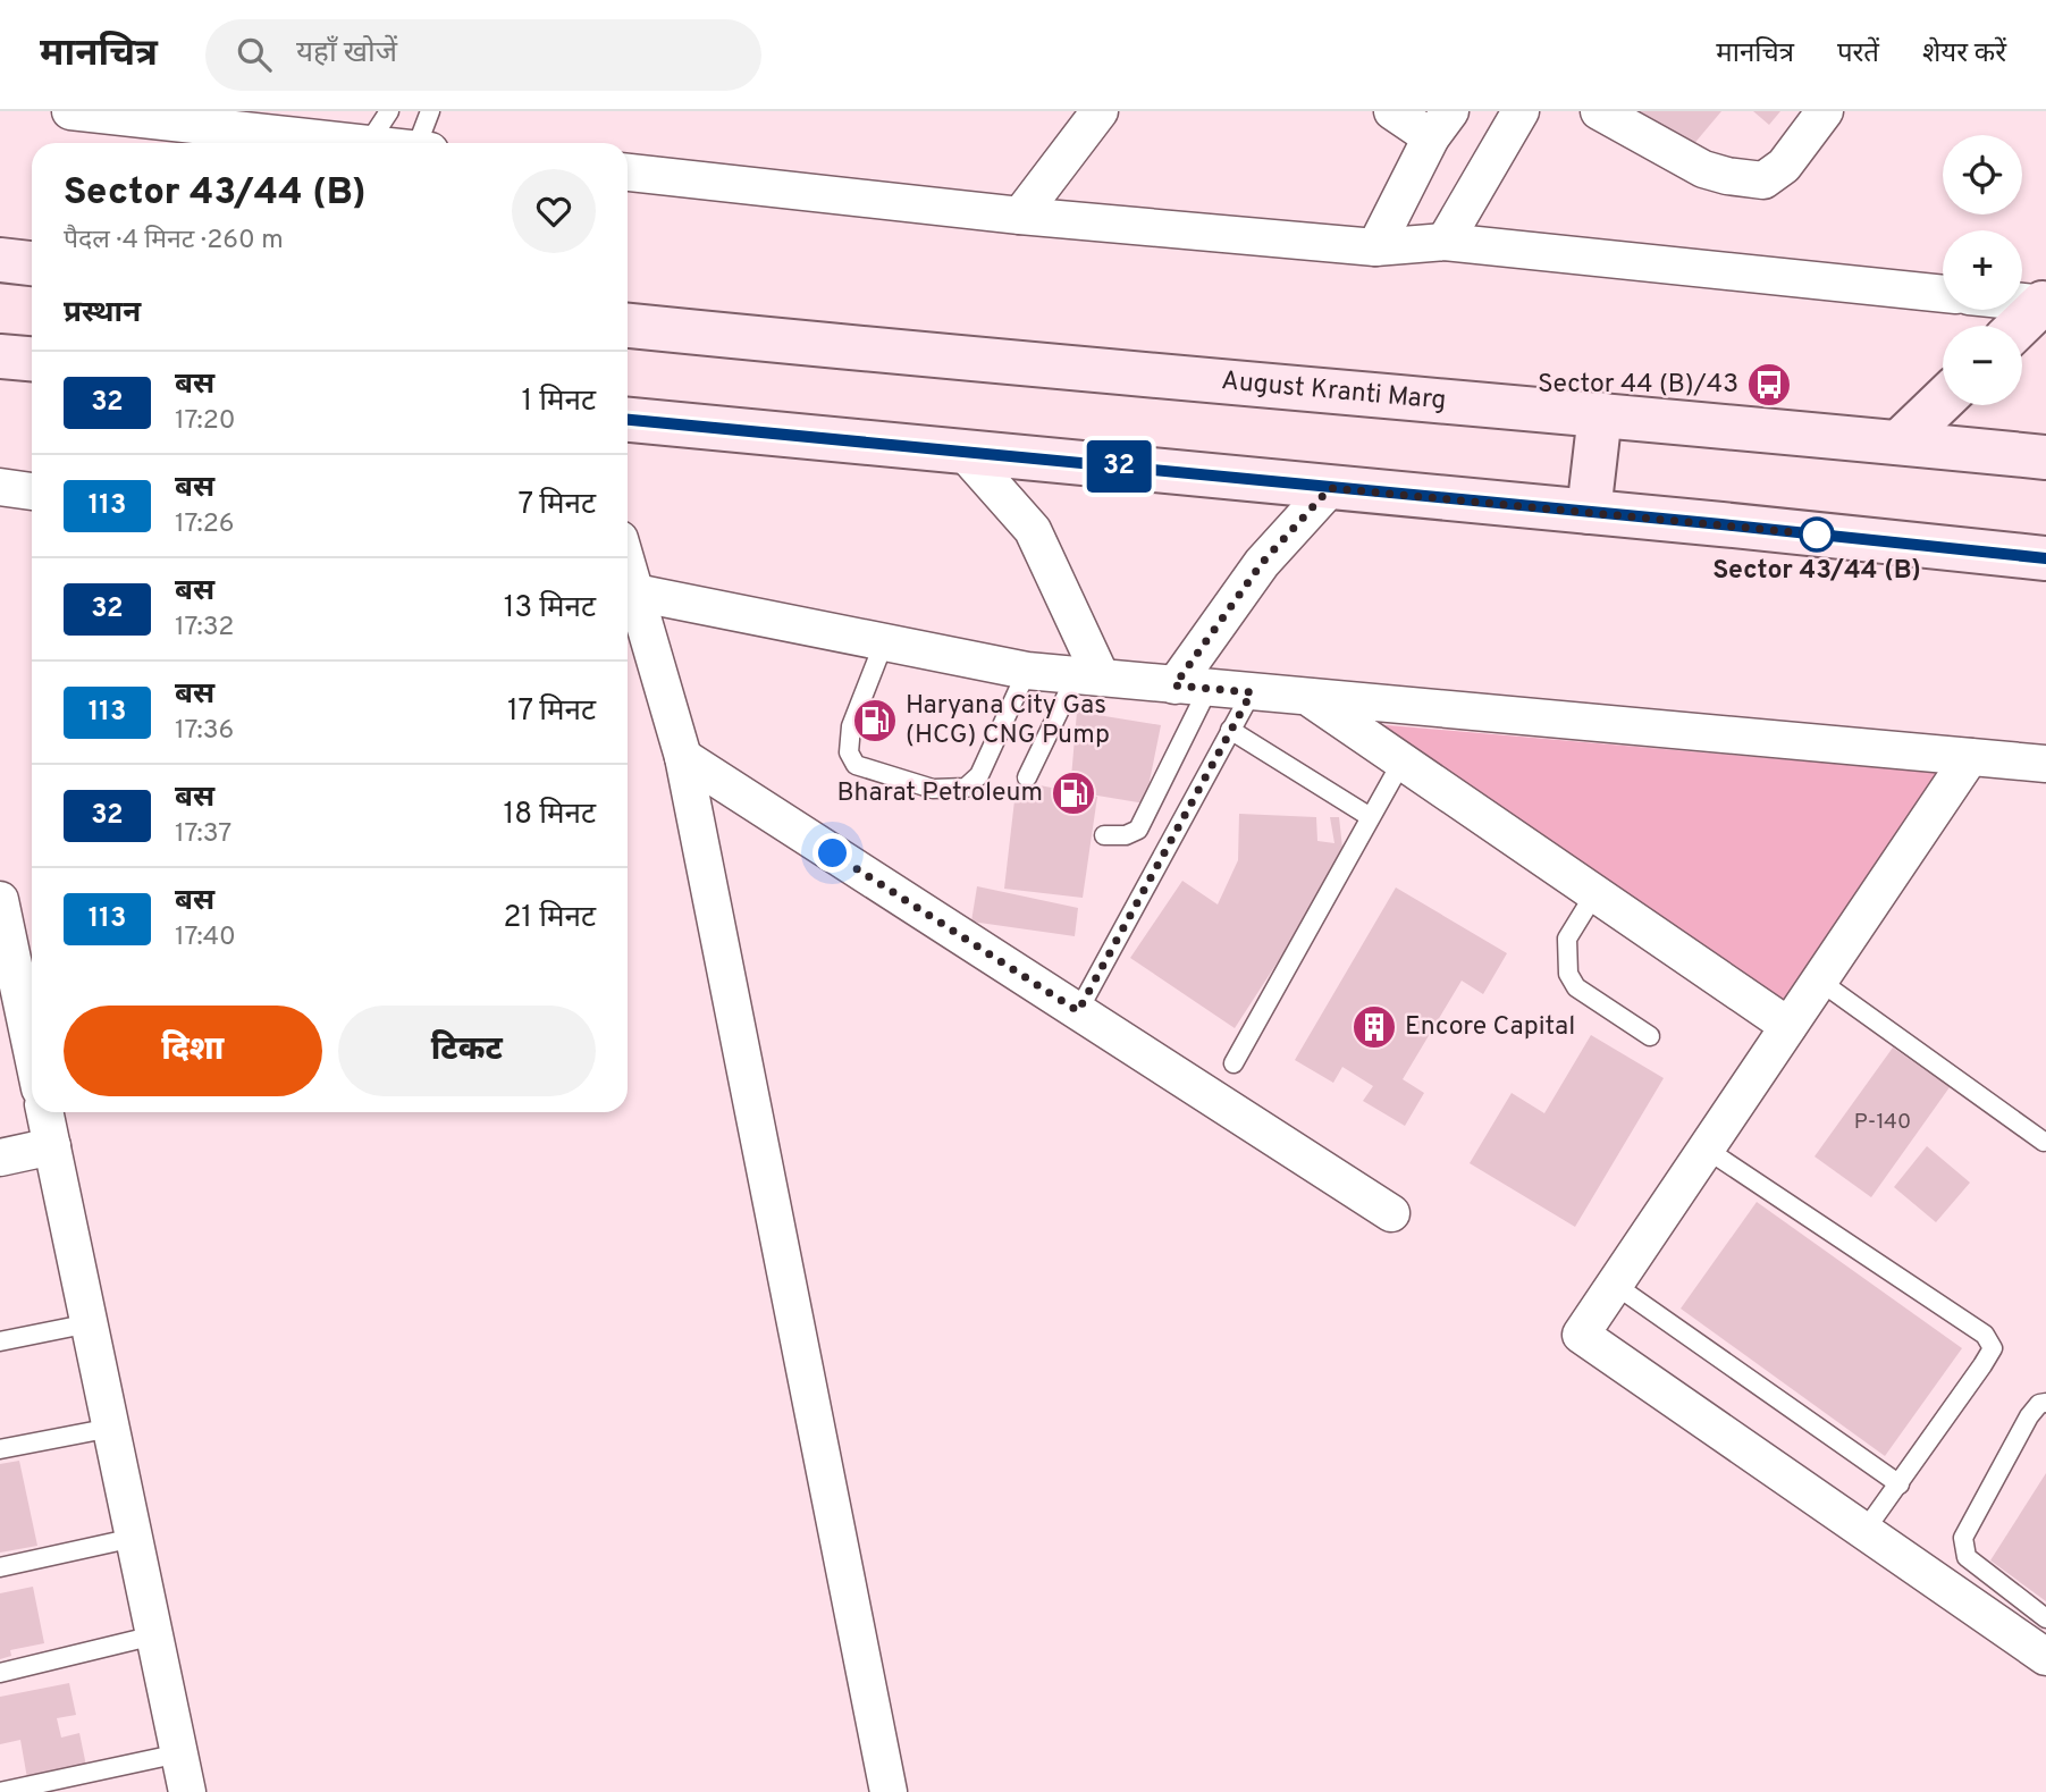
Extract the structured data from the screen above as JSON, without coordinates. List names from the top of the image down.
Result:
{
  "streets": {
    "main road": ["August Kranti Marg"]
  },
  "places": {
    "bus stop": ["Sector 44 (B)/43"],
    "other": ["Sector 43/44 (B)"],
    "fuel station": ["Haryana City Gas (HCG) CNG Pump", "Bharat Petroleum"],
    "building": ["Encore Capital"]
  },
  "lines": ["bus line 32"],
  "house_numbers": ["P-140"],
  "page": {
    "header": "मानचित्र",
    "search": "यहाँ खोजें",
    "nav": ["मानचित्र", "परतें", "शेयर करें"],
    "on_map": "32",
    "map_buttons": ["+", "−"],
    "heading": [
      ["Sector 43/44 (B)", "पैदल · 4 मिनट · 260 m"],
      "प्रस्थान"
    ],
    "list": [
      {
        "mark": "32",
        "name": "बस",
        "note": "17:20",
        "value": "1 मिनट"
      },
      {
        "mark": "113",
        "name": "बस",
        "note": "17:26",
        "value": "7 मिनट"
      },
      {
        "mark": "32",
        "name": "बस",
        "note": "17:32",
        "value": "13 मिनट"
      },
      {
        "mark": "113",
        "name": "बस",
        "note": "17:36",
        "value": "17 मिनट"
      },
      {
        "mark": "32",
        "name": "बस",
        "note": "17:37",
        "value": "18 मिनट"
      },
      {
        "mark": "113",
        "name": "बस",
        "note": "17:40",
        "value": "21 मिनट"
      }
    ],
    "buttons": ["दिशा", "टिकट"]
  }
}
